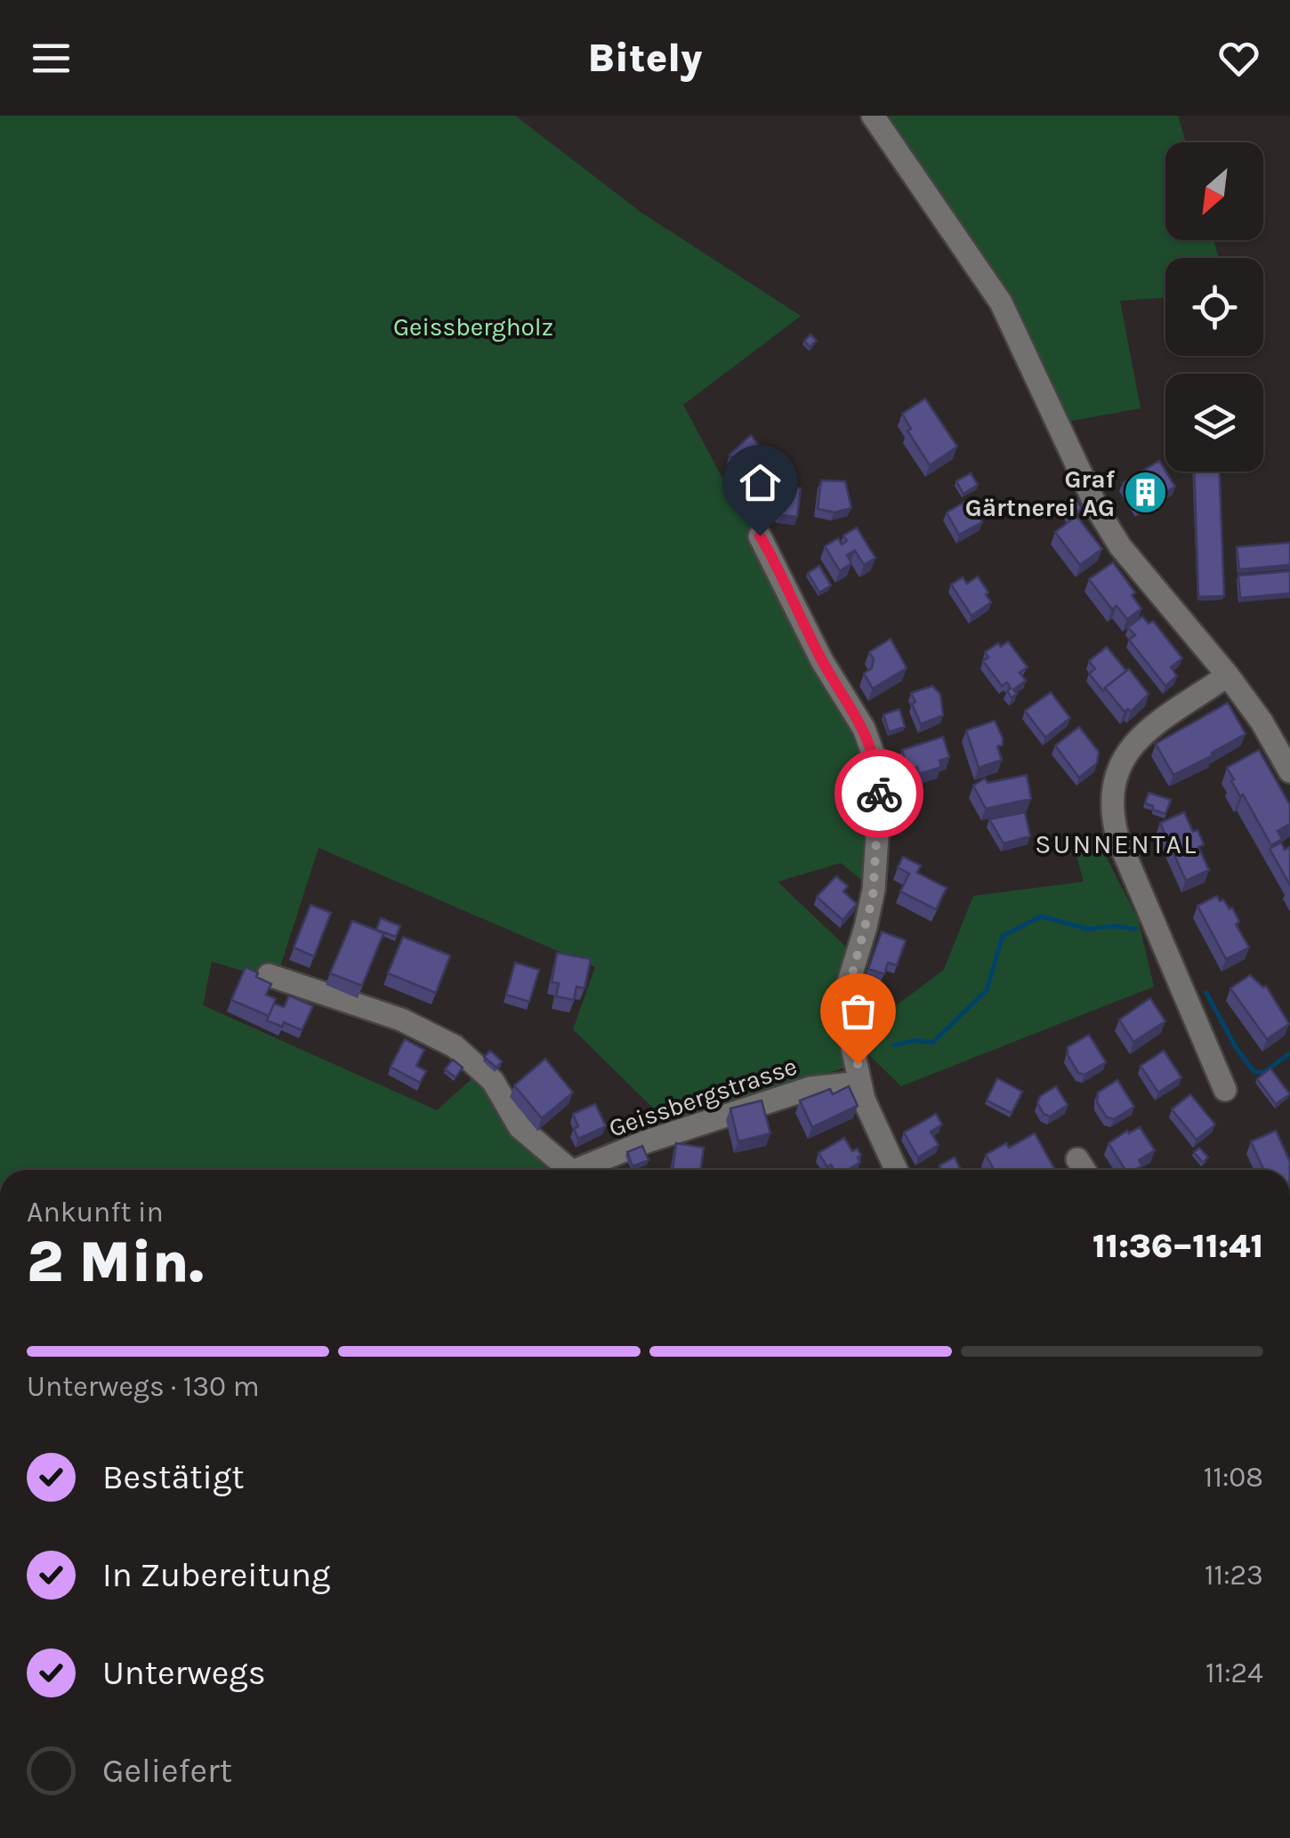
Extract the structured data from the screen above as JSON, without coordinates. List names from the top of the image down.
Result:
{
  "streets": {
    "street": ["Geissbergstrasse"]
  },
  "districts": ["SUNNENTAL"],
  "parks": ["Geissbergholz"],
  "places": {
    "building": ["Graf Gärtnerei AG"]
  },
  "north": "bottom left",
  "page": {
    "header": "Bitely",
    "heading": ["2 Min.", "Ankunft in", "11:36–11:41"],
    "bar": "Unterwegs · 130 m",
    "list": [
      ["Bestätigt", "11:08"],
      ["In Zubereitung", "11:23"],
      ["Unterwegs", "11:24"],
      "Geliefert"
    ]
  }
}
